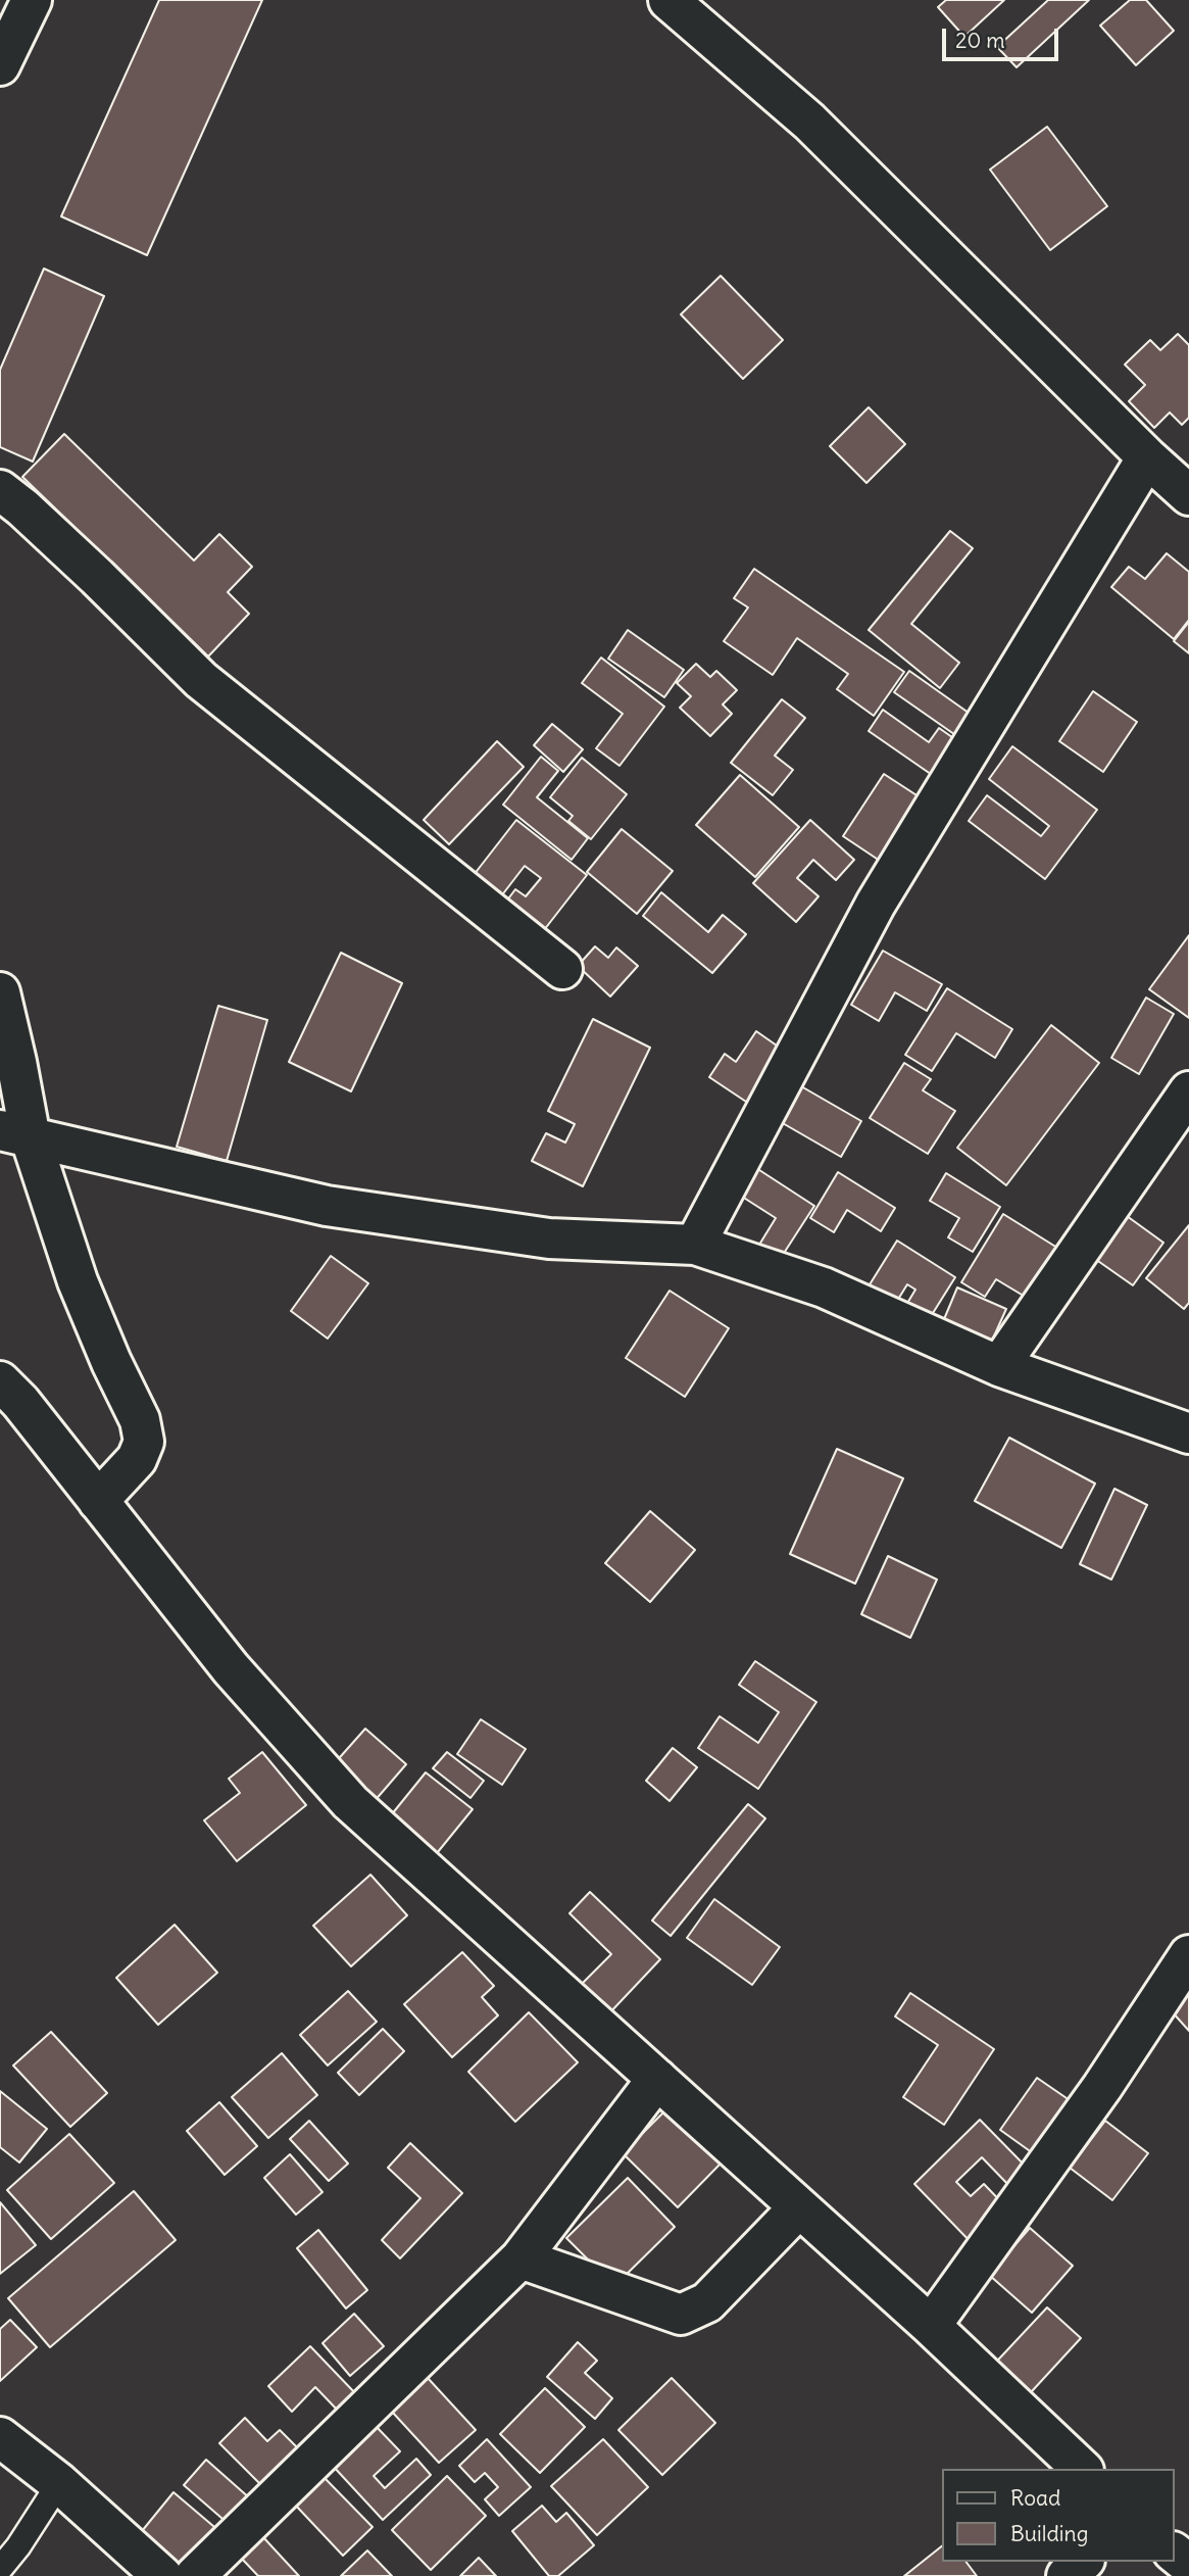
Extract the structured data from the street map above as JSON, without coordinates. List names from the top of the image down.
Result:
{
  "legend": ["Road", "Building"],
  "scale_bar": "20 m"
}
